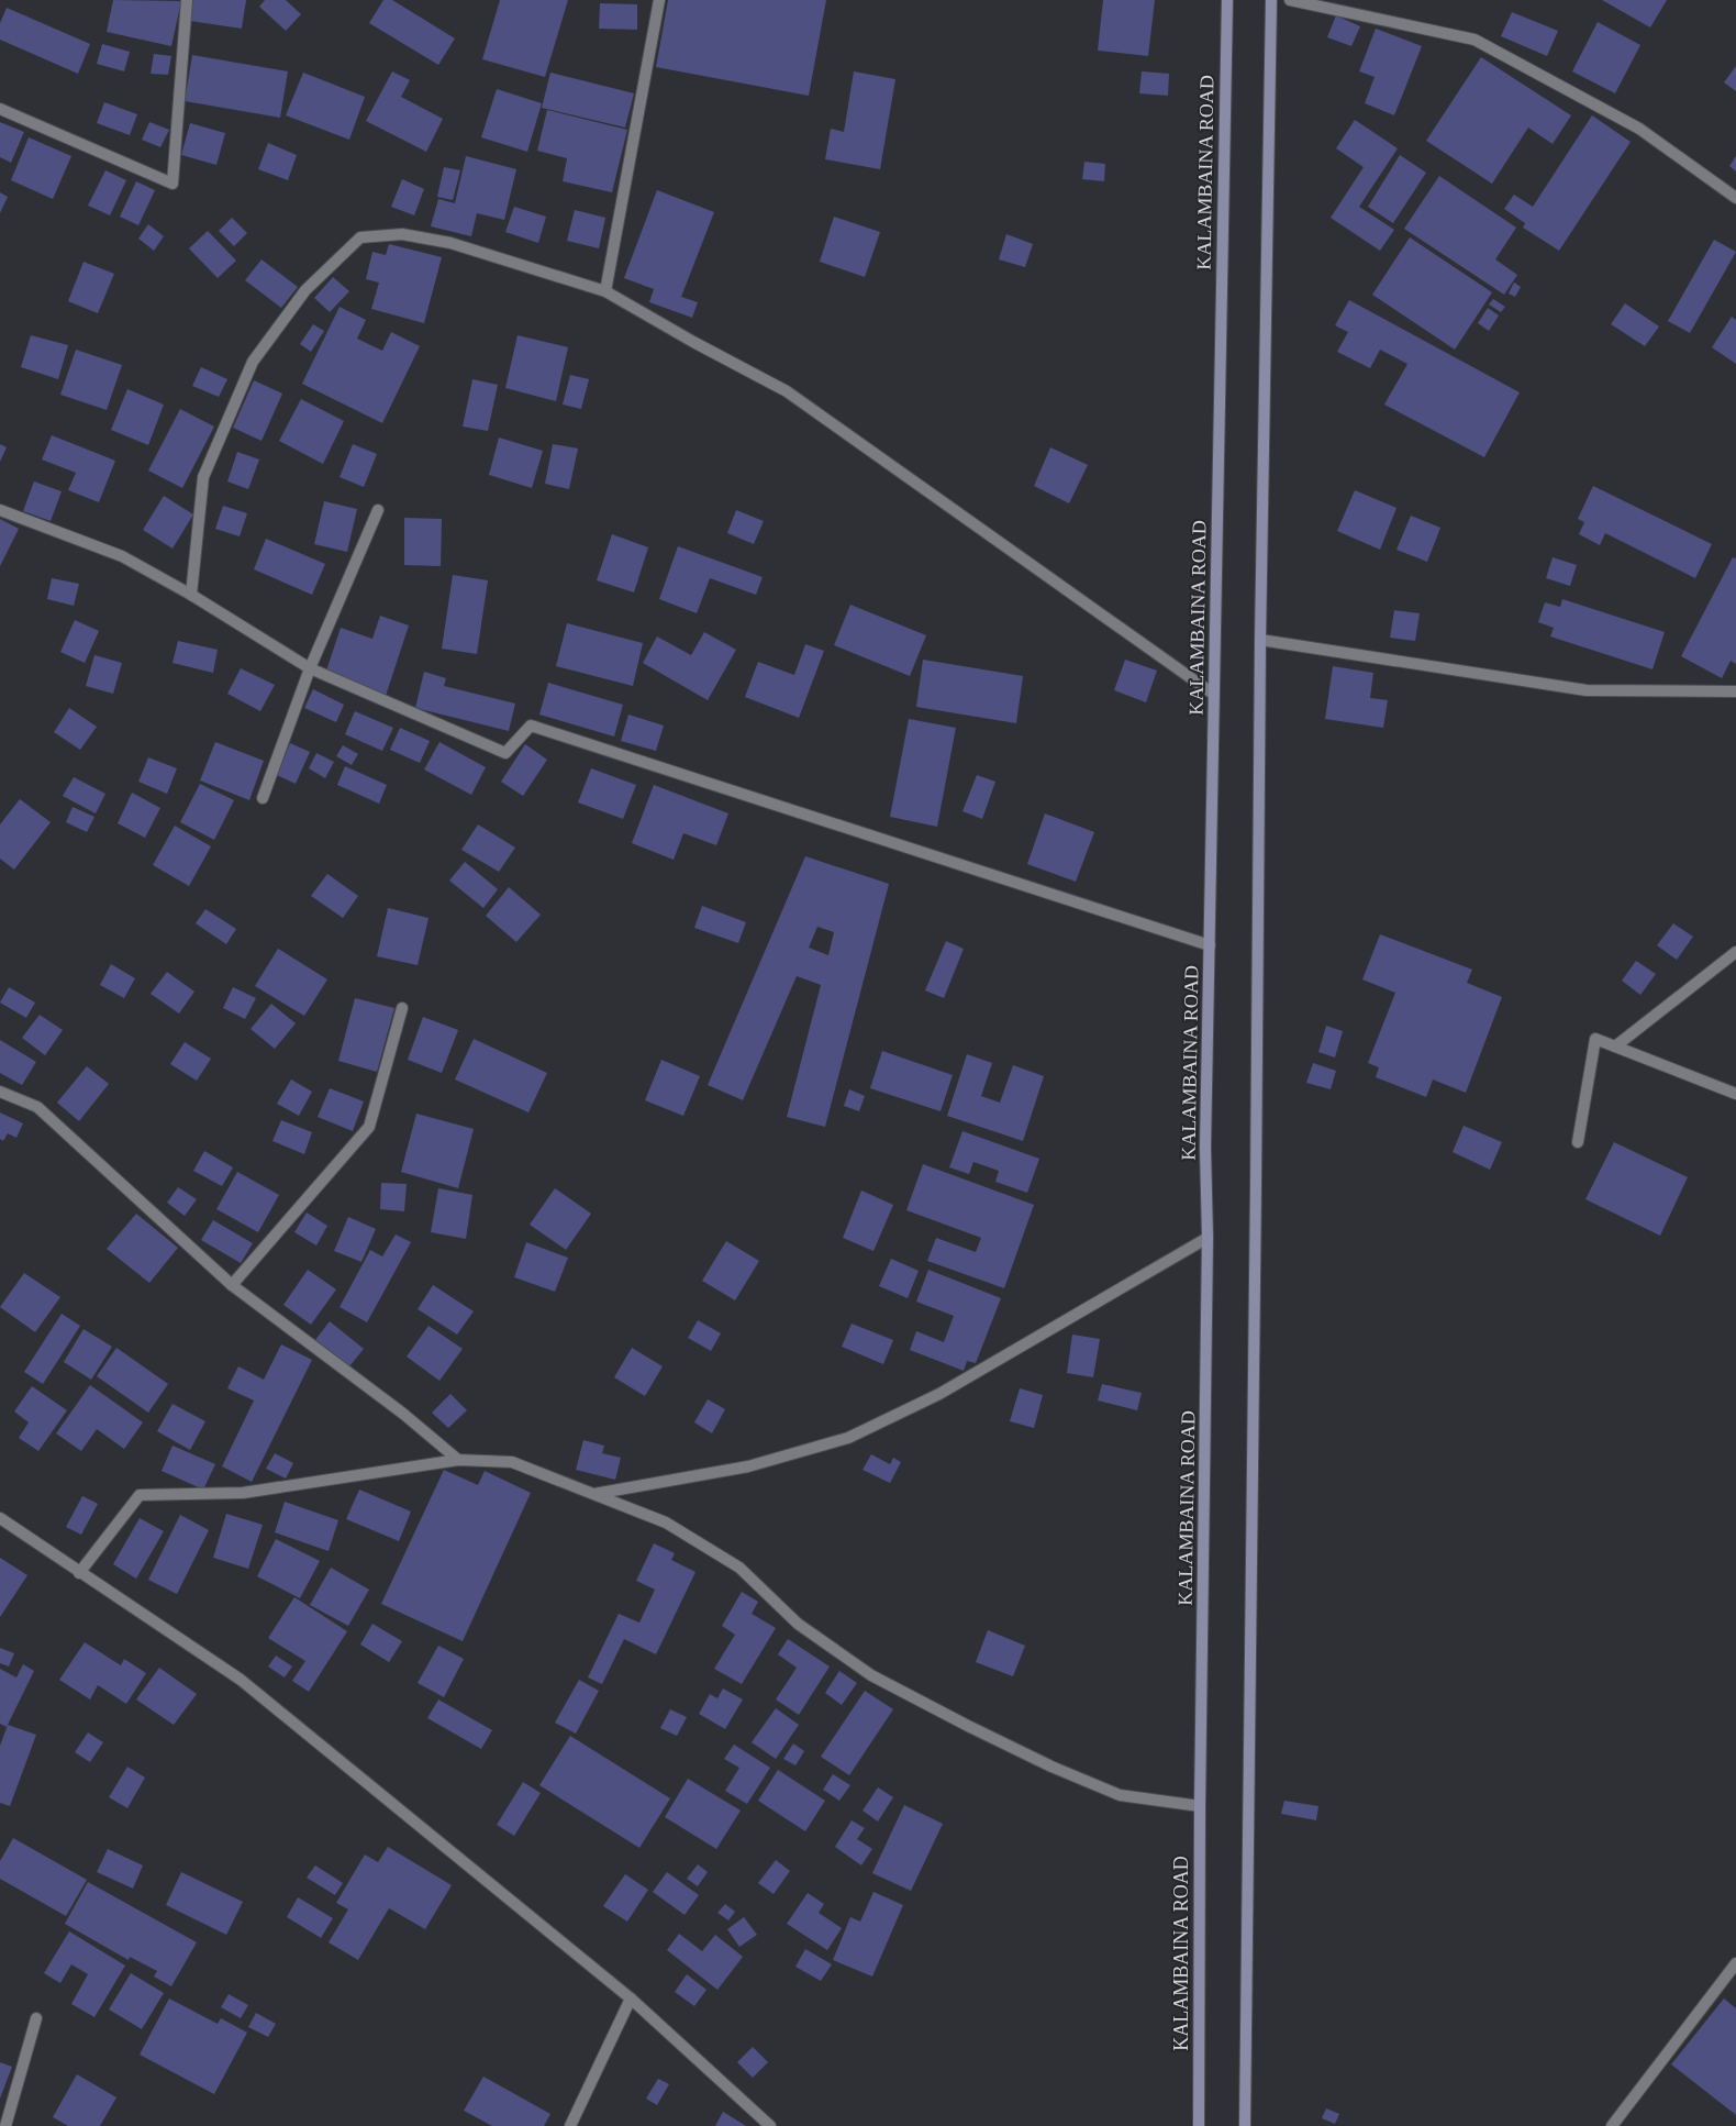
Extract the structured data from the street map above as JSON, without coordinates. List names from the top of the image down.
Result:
{
  "streets": {
    "main road": ["KALAMBAINA ROAD"]
  }
}
